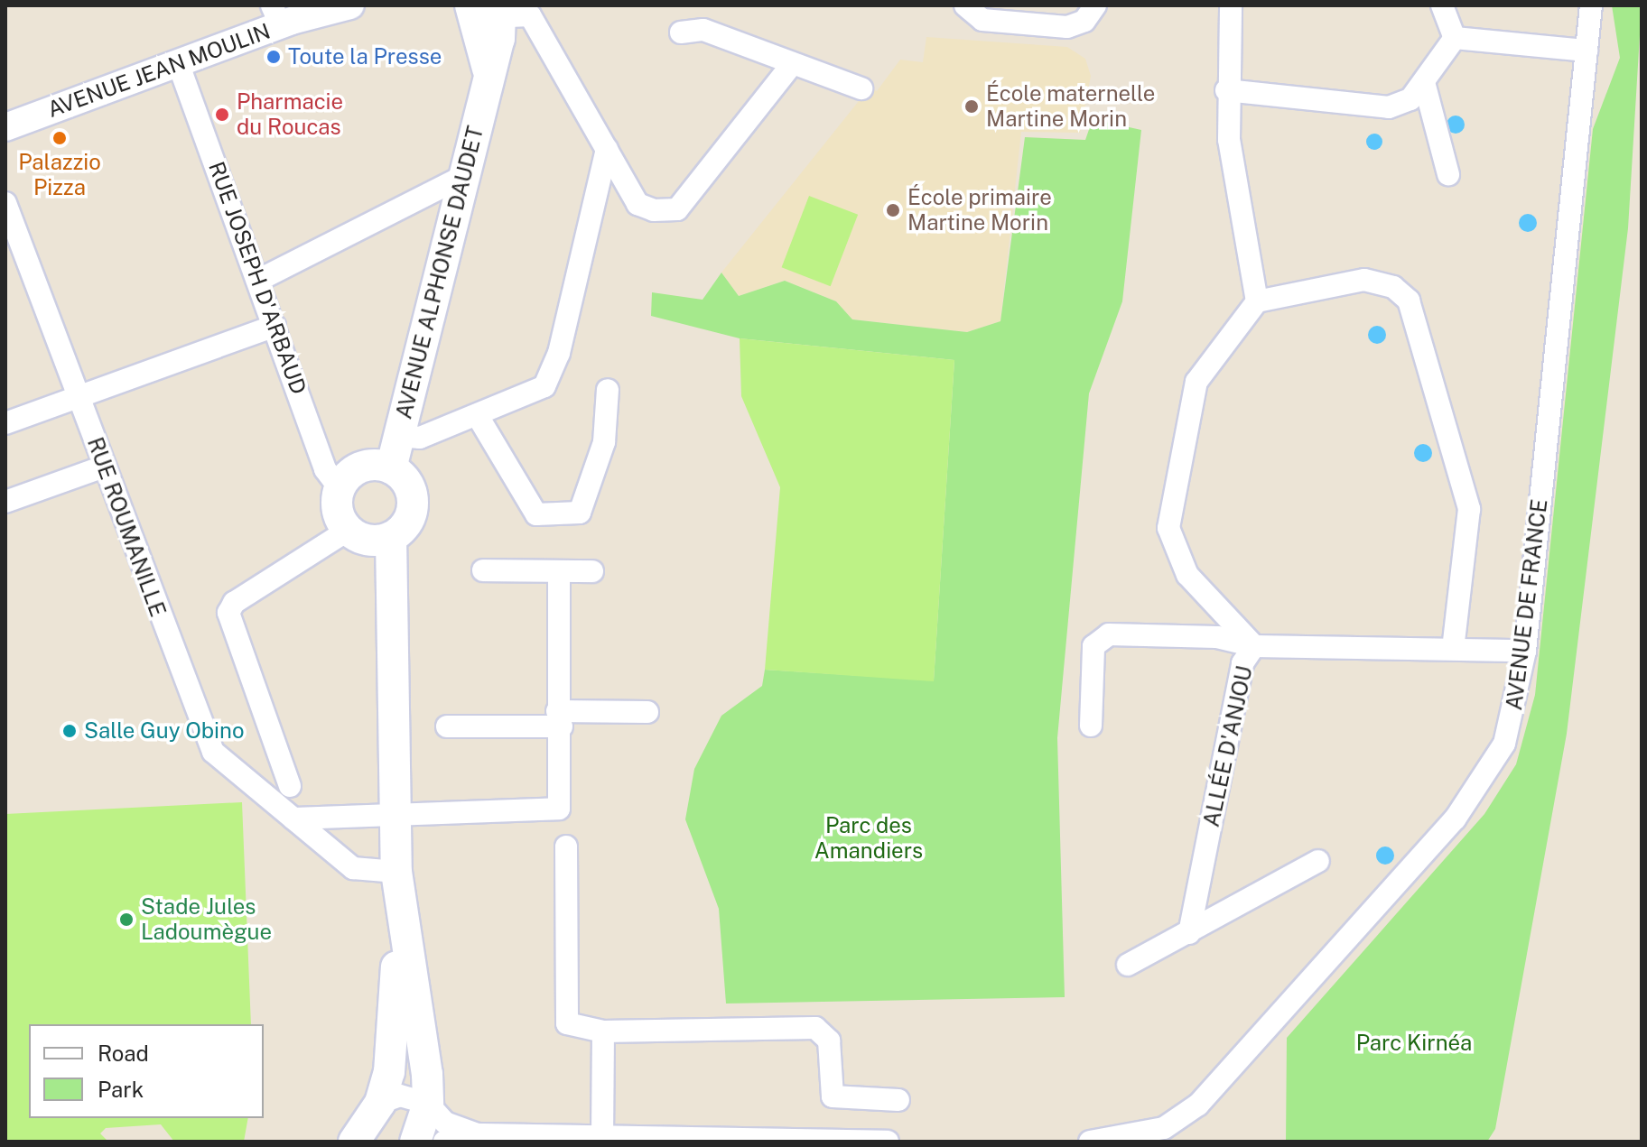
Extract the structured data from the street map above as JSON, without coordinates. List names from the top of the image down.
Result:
{
  "streets": {
    "main road": ["AVENUE ALPHONSE DAUDET"],
    "street": [
      "AVENUE JEAN MOULIN",
      "RUE JOSEPH D'ARBAUD",
      "RUE ROUMANILLE",
      "AVENUE DE FRANCE",
      "ALLÉE D'ANJOU"
    ]
  },
  "crossings": [
    ["AVENUE JEAN MOULIN", "RUE JOSEPH D'ARBAUD"],
    ["AVENUE ALPHONSE DAUDET", "RUE JOSEPH D'ARBAUD"]
  ],
  "parks": ["Parc des Amandiers", "Parc Kirnéa"],
  "places": [
    "Toute la Presse",
    "École maternelle Martine Morin",
    "Pharmacie du Roucas",
    "Palazzio Pizza",
    "École primaire Martine Morin",
    "Salle Guy Obino",
    "Stade Jules Ladoumègue"
  ],
  "legend": ["Road", "Park"]
}
